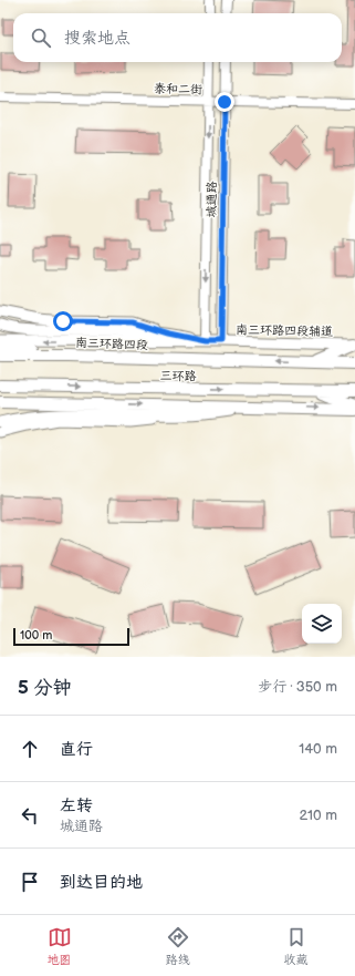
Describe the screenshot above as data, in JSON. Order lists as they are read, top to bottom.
{
  "streets": {
    "main road": ["南三环路四段辅道", "南三环路四段", "三环路"],
    "street": ["泰和二街", "城通路"]
  },
  "crossings": [
    ["泰和二街", "城通路"],
    ["城通路", "南三环路四段辅道"]
  ],
  "scale_bar": "100 m",
  "page": {
    "search": "搜索地点",
    "scale": "100 m",
    "heading": ["5 分钟", "步行 · 350 m"],
    "list": [
      ["直行", "140 m"],
      ["左转", "城通路", "210 m"],
      "到达目的地"
    ],
    "nav": ["地图", "路线", "收藏"]
  }
}
